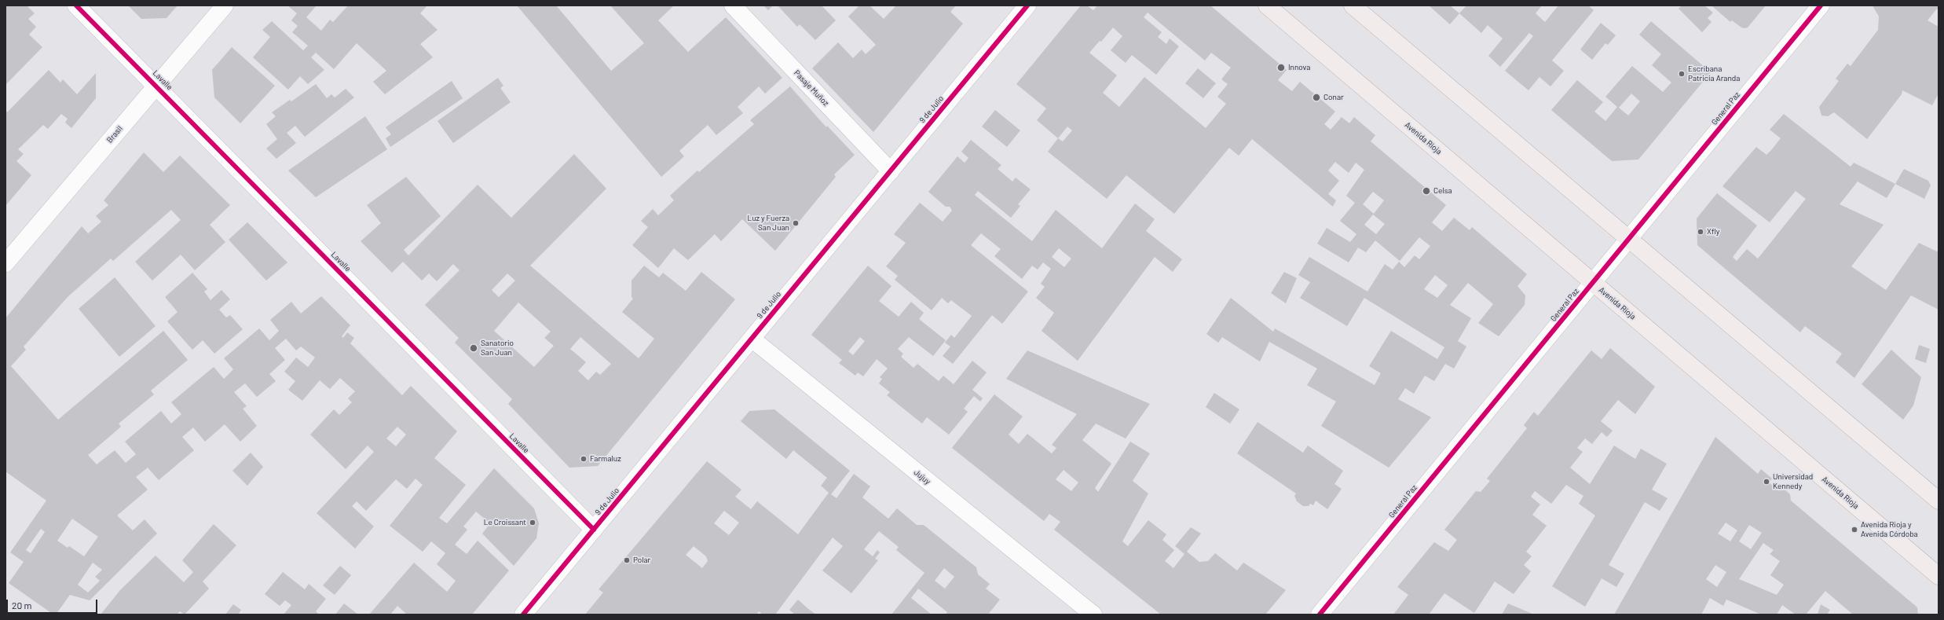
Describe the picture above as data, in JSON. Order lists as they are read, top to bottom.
{
  "streets": {
    "main road": ["Avenida Rioja"],
    "street": [
      "Lavalle",
      "Pasaje Muñoz",
      "General Paz",
      "9 de Julio",
      "Brasil",
      "Jujuy"
    ]
  },
  "crossings": [
    ["Lavalle", "9 de Julio"],
    ["Lavalle", "Brasil"],
    ["Pasaje Muñoz", "9 de Julio"],
    ["General Paz", "Avenida Rioja"],
    ["9 de Julio", "Jujuy"]
  ],
  "places": [
    "Innova",
    "Escribana Patricia Aranda",
    "Conar",
    "Celsa",
    "Luz y Fuerza San Juan",
    "Xfly",
    "Sanatorio San Juan",
    "Farmaluz",
    "Universidad Kennedy",
    "Le Croissant",
    "Avenida Rioja y Avenida Córdoba",
    "Polar"
  ],
  "scale_bar": "20 m"
}
